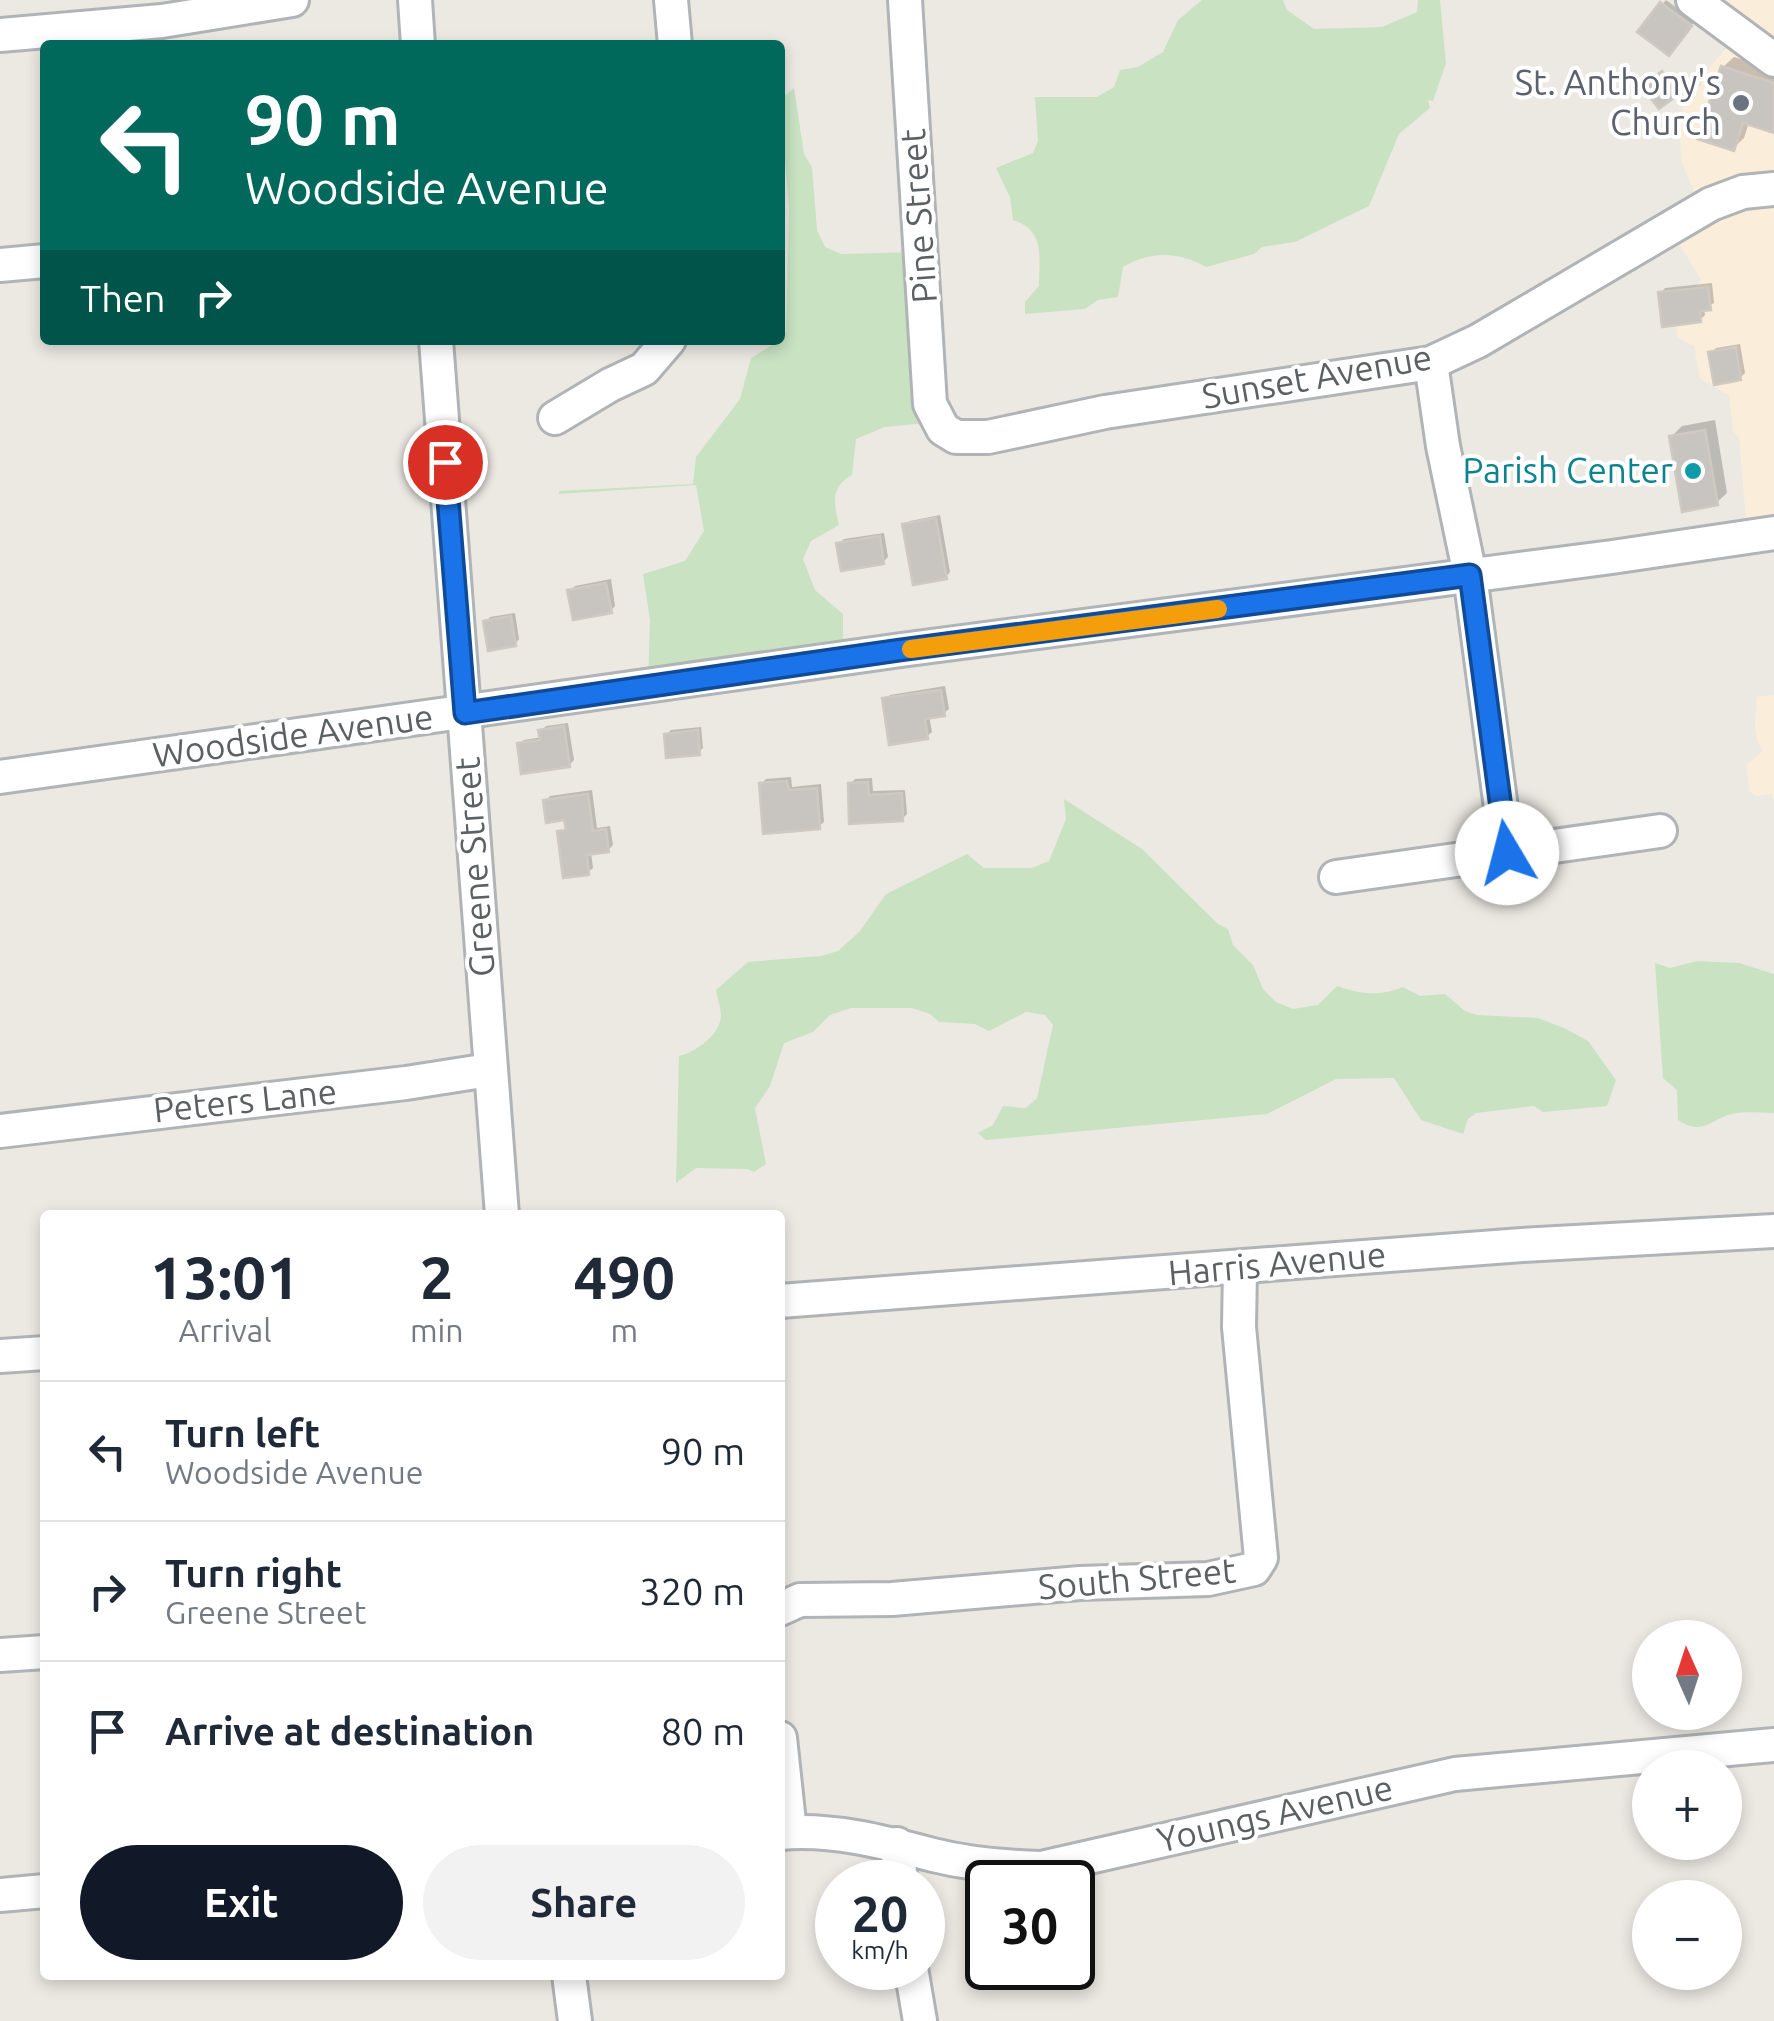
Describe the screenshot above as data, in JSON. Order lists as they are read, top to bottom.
{
  "streets": {
    "street": [
      "Pine Street",
      "Sunset Avenue",
      "Woodside Avenue",
      "Greene Street",
      "Peters Lane",
      "Harris Avenue",
      "South Street",
      "Youngs Avenue"
    ]
  },
  "crossings": [
    ["Pine Street", "Sunset Avenue"],
    ["Woodside Avenue", "Greene Street"],
    ["Greene Street", "Peters Lane"],
    ["Harris Avenue", "South Street"]
  ],
  "places": ["St. Anthony's Church", "Parish Center"],
  "north": "top",
  "page": {
    "turn": ["90 m", "Woodside Avenue"],
    "then": "Then",
    "eta": [
      "13:01",
      "Arrival",
      "2",
      "min",
      "490",
      "m"
    ],
    "list": [
      {
        "name": "Turn left",
        "note": "Woodside Avenue",
        "value": "90 m"
      },
      {
        "name": "Turn right",
        "note": "Greene Street",
        "value": "320 m"
      },
      {
        "name": "Arrive at destination",
        "value": "80 m"
      }
    ],
    "map_buttons": ["+", "−"],
    "buttons": ["Exit", "Share"],
    "speed": "20 km/h",
    "limit": "30"
  }
}
